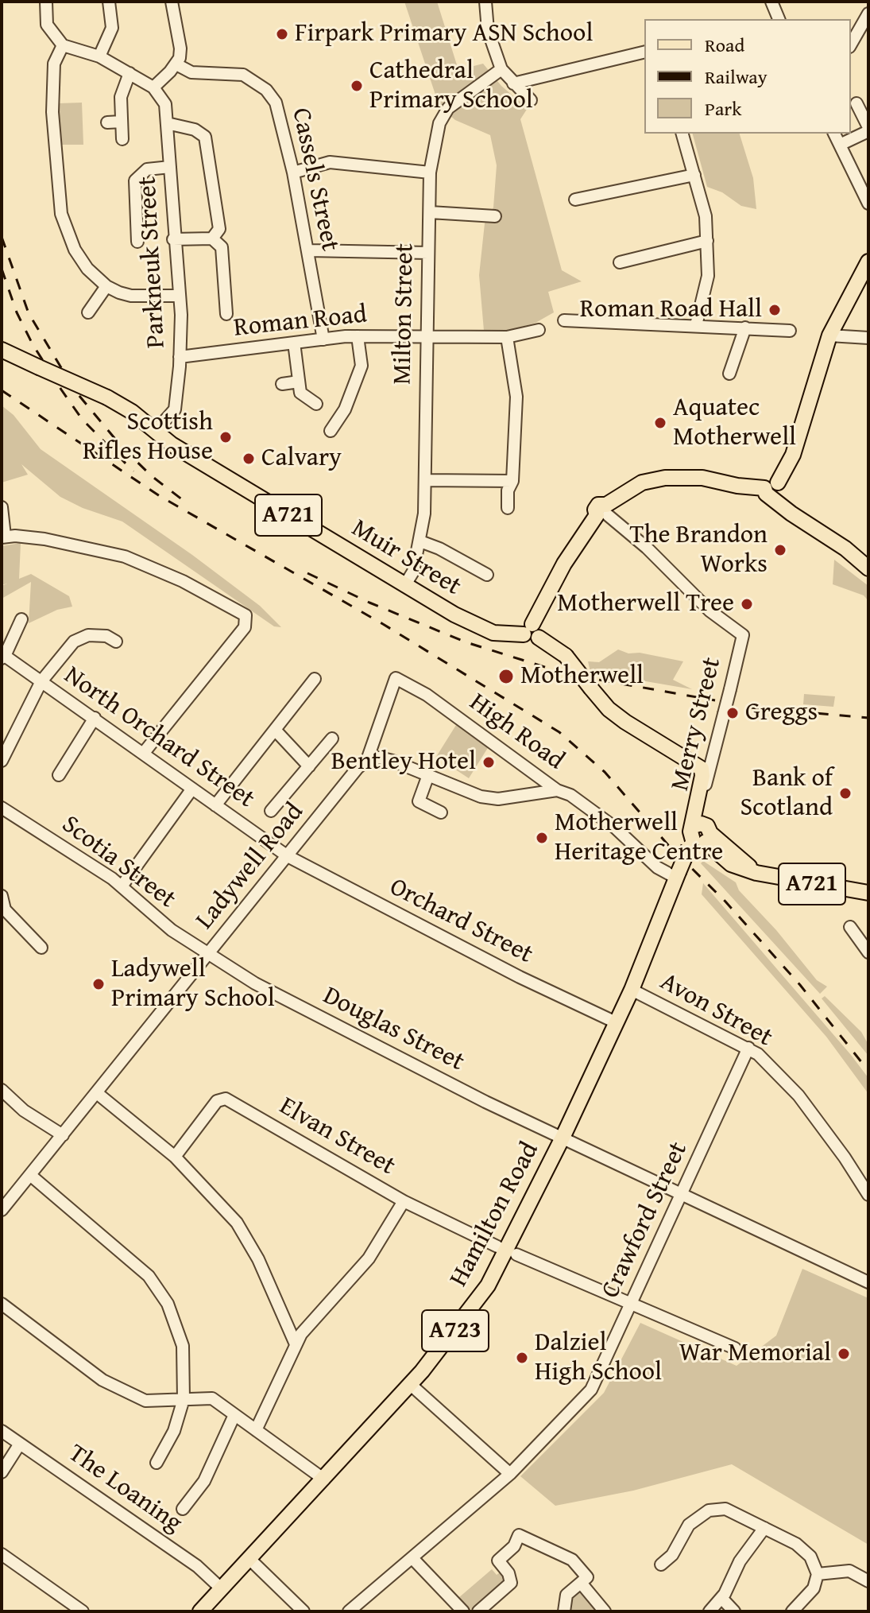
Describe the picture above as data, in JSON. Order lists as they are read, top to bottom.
{
  "streets": {
    "main road": [
      "A721",
      "Muir Street",
      "Hamilton Road",
      "A723"
    ],
    "street": [
      "Cassels Street",
      "Parkneuk Street",
      "Milton Street",
      "Roman Road",
      "Merry Street",
      "High Road",
      "North Orchard Street",
      "Scotia Street",
      "Ladywell Road",
      "Orchard Street",
      "Avon Street",
      "Douglas Street",
      "Elvan Street",
      "Crawford Street",
      "The Loaning"
    ]
  },
  "crossings": [
    ["Cassels Street", "Roman Road"],
    ["Parkneuk Street", "Roman Road"],
    ["Parkneuk Street", "A721"],
    ["Parkneuk Street", "Muir Street"],
    ["Milton Street", "Roman Road"],
    ["Milton Street", "Muir Street"],
    ["A721", "Muir Street"],
    ["A721", "Merry Street"],
    ["A721", "Hamilton Road"],
    ["Muir Street", "Merry Street"],
    ["Muir Street", "Hamilton Road"],
    ["Merry Street", "Hamilton Road"],
    ["High Road", "Ladywell Road"],
    ["High Road", "Hamilton Road"],
    ["North Orchard Street", "Ladywell Road"],
    ["North Orchard Street", "Orchard Street"],
    ["Scotia Street", "Ladywell Road"],
    ["Scotia Street", "Douglas Street"],
    ["Ladywell Road", "Orchard Street"],
    ["Ladywell Road", "Douglas Street"],
    ["Orchard Street", "Hamilton Road"],
    ["Avon Street", "Hamilton Road"],
    ["Avon Street", "Crawford Street"],
    ["Douglas Street", "Hamilton Road"],
    ["Douglas Street", "Crawford Street"],
    ["Hamilton Road", "The Loaning"]
  ],
  "places": [
    "Firpark Primary ASN School",
    "Cathedral Primary School",
    "Roman Road Hall",
    "Aquatec Motherwell",
    "Scottish Rifles House",
    "Calvary",
    "The Brandon Works",
    "Motherwell Tree",
    "Motherwell",
    "Greggs",
    "Bentley Hotel",
    "Bank of Scotland",
    "Motherwell Heritage Centre",
    "Ladywell Primary School",
    "War Memorial",
    "Dalziel High School"
  ],
  "legend": ["Road", "Railway", "Park"]
}
